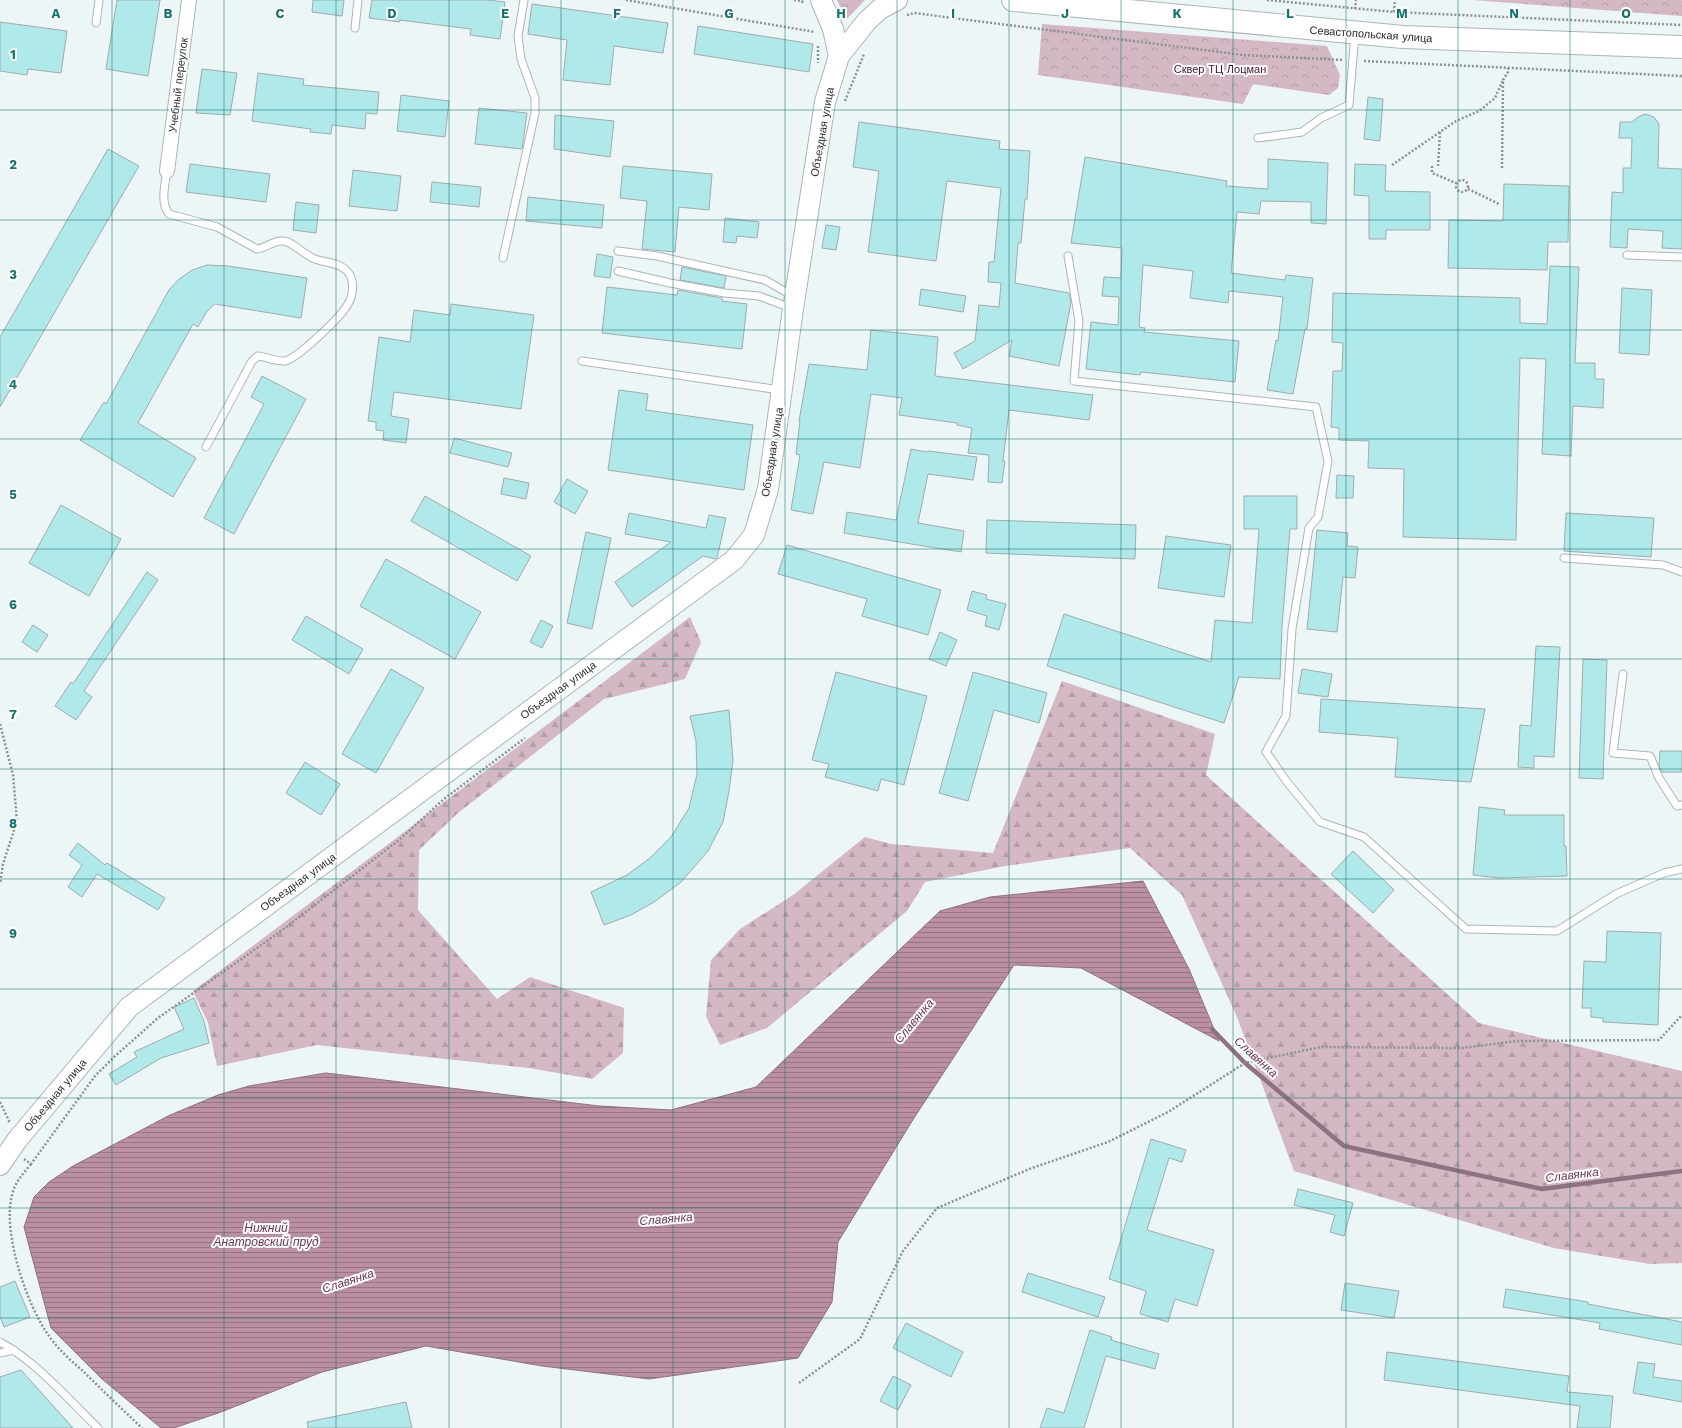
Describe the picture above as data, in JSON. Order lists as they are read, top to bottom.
{
  "streets": {
    "main road": ["Севастопольская улица", "Объездная улица"],
    "street": ["Учебный переулок"]
  },
  "water": ["Славянка", "Нижний Анатровский пруд"],
  "parks": ["Сквер ТЦ Лоцман"],
  "grid": {
    "columns": [
      "A",
      "B",
      "C",
      "D",
      "E",
      "F",
      "G",
      "H",
      "I",
      "J",
      "K",
      "L",
      "M",
      "N",
      "O"
    ],
    "rows": [
      "1",
      "2",
      "3",
      "4",
      "5",
      "6",
      "7",
      "8",
      "9"
    ]
  }
}
